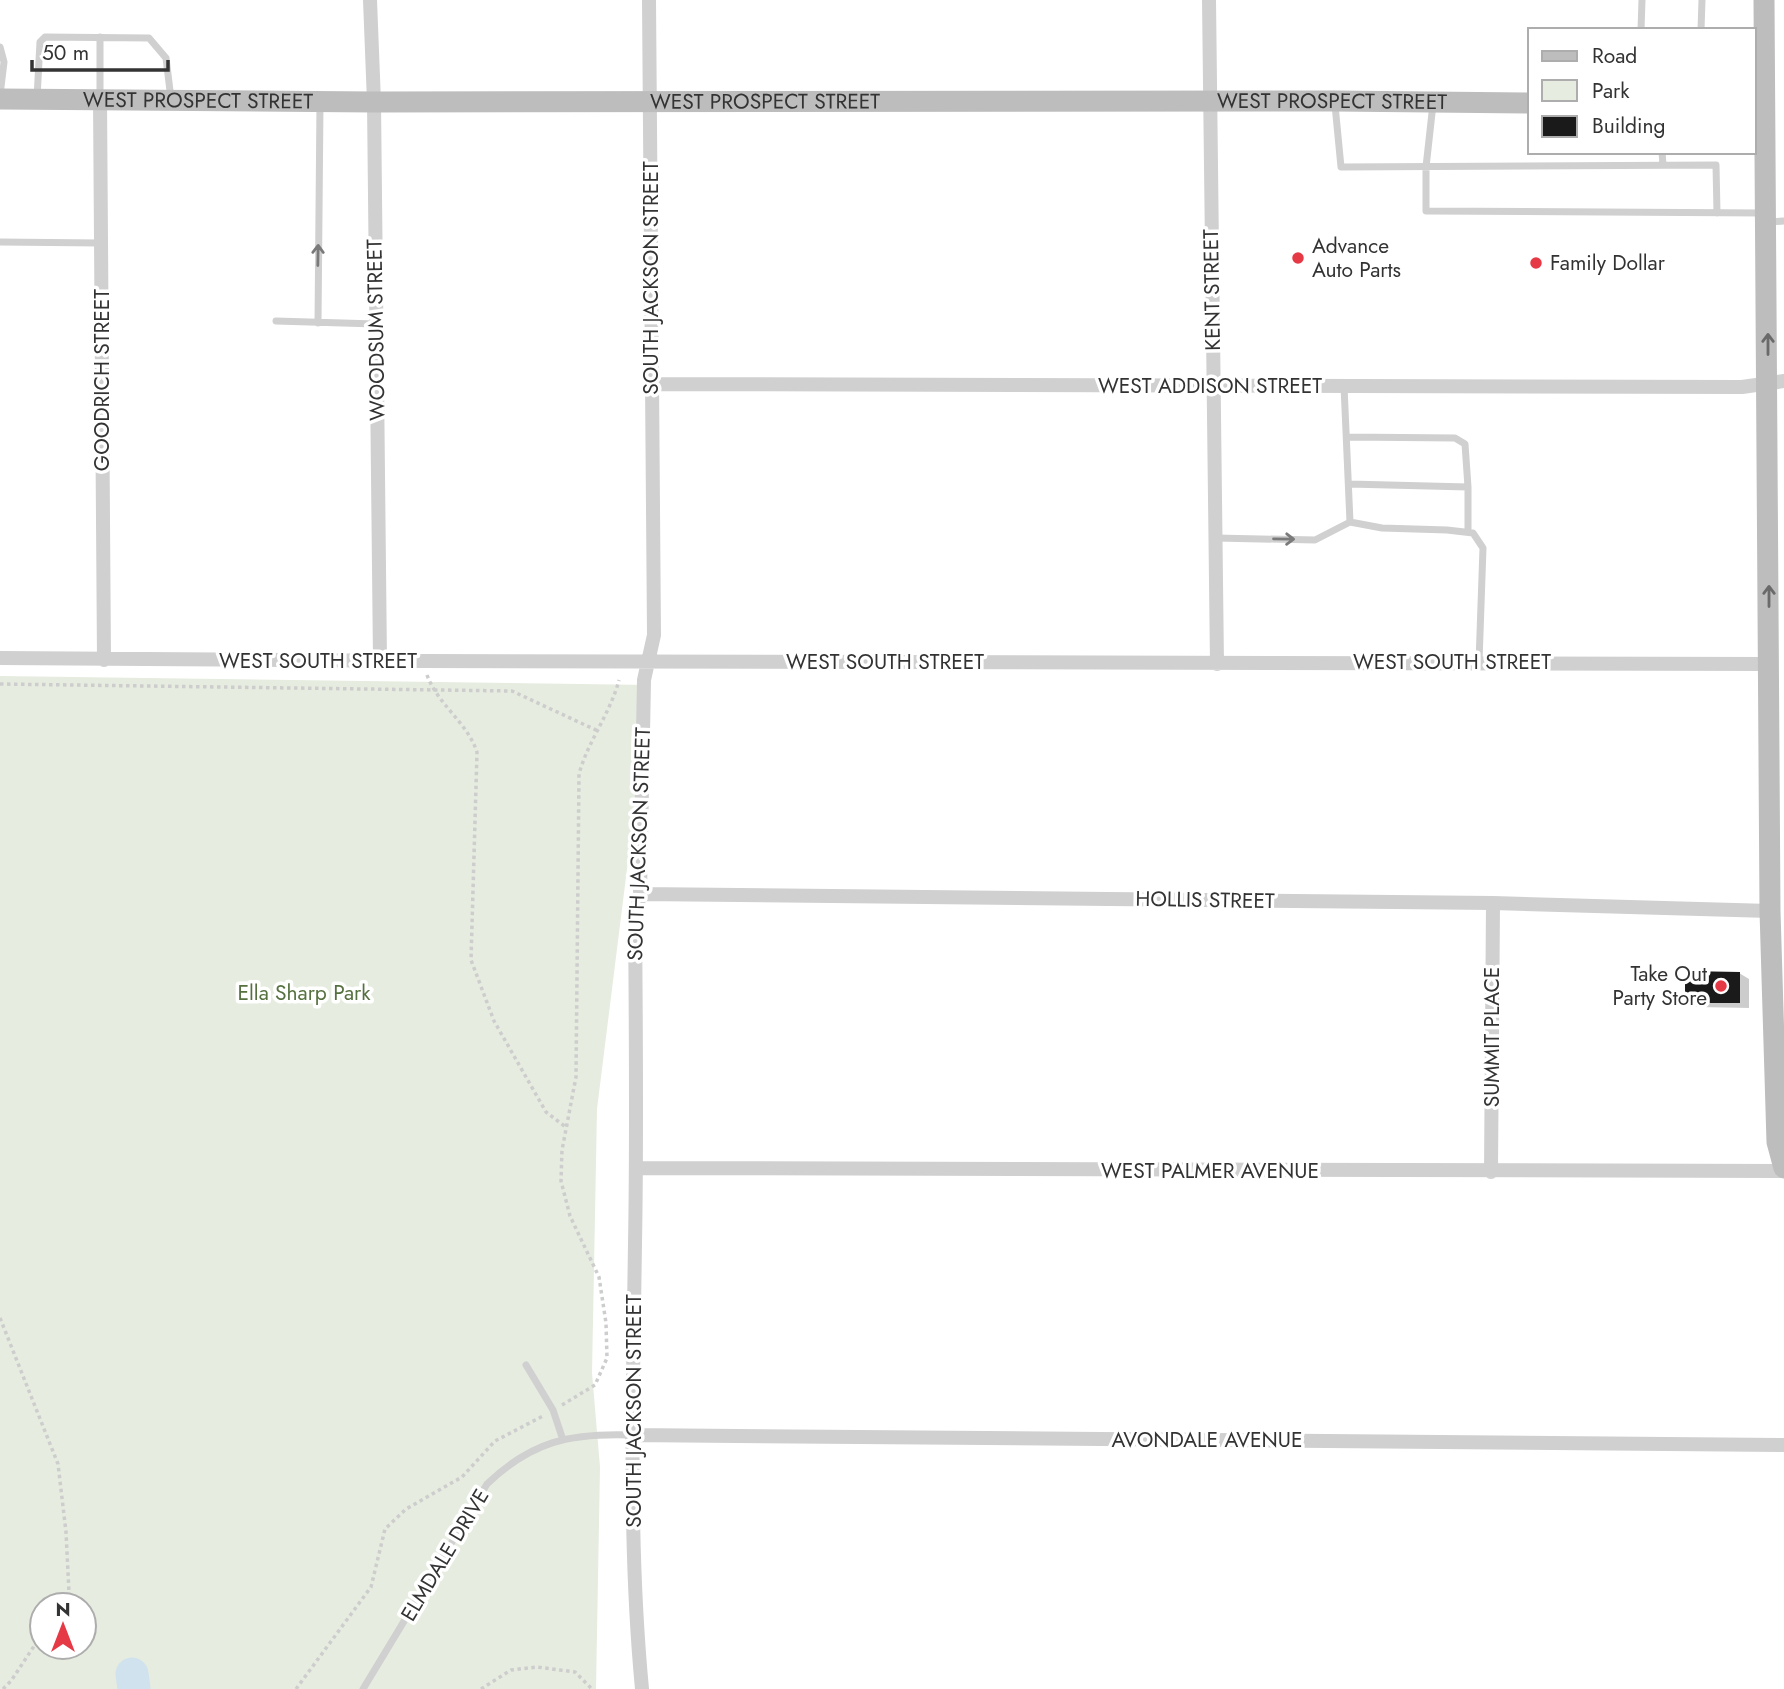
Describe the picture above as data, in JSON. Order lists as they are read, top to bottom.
{
  "streets": {
    "street": [
      "WEST PROSPECT STREET",
      "SOUTH JACKSON STREET",
      "KENT STREET",
      "WOODSUM STREET",
      "GOODRICH STREET",
      "WEST ADDISON STREET",
      "WEST SOUTH STREET",
      "HOLLIS STREET",
      "SUMMIT PLACE",
      "WEST PALMER AVENUE",
      "AVONDALE AVENUE"
    ],
    "lane": ["ELMDALE DRIVE"]
  },
  "crossings": [
    ["WEST PROSPECT STREET", "SOUTH JACKSON STREET"],
    ["WEST PROSPECT STREET", "KENT STREET"],
    ["WEST PROSPECT STREET", "WOODSUM STREET"],
    ["WEST PROSPECT STREET", "GOODRICH STREET"],
    ["SOUTH JACKSON STREET", "WEST ADDISON STREET"],
    ["SOUTH JACKSON STREET", "WEST SOUTH STREET"],
    ["SOUTH JACKSON STREET", "HOLLIS STREET"],
    ["SOUTH JACKSON STREET", "WEST PALMER AVENUE"],
    ["SOUTH JACKSON STREET", "AVONDALE AVENUE"],
    ["SOUTH JACKSON STREET", "ELMDALE DRIVE"],
    ["KENT STREET", "WEST ADDISON STREET"],
    ["KENT STREET", "WEST SOUTH STREET"],
    ["WOODSUM STREET", "WEST SOUTH STREET"],
    ["GOODRICH STREET", "WEST SOUTH STREET"],
    ["HOLLIS STREET", "SUMMIT PLACE"],
    ["SUMMIT PLACE", "WEST PALMER AVENUE"],
    ["AVONDALE AVENUE", "ELMDALE DRIVE"]
  ],
  "parks": ["Ella Sharp Park"],
  "places": ["Advance Auto Parts", "Family Dollar", "Take Out Party Store"],
  "legend": ["Road", "Park", "Building"],
  "scale_bar": "50 m",
  "north": "top"
}
